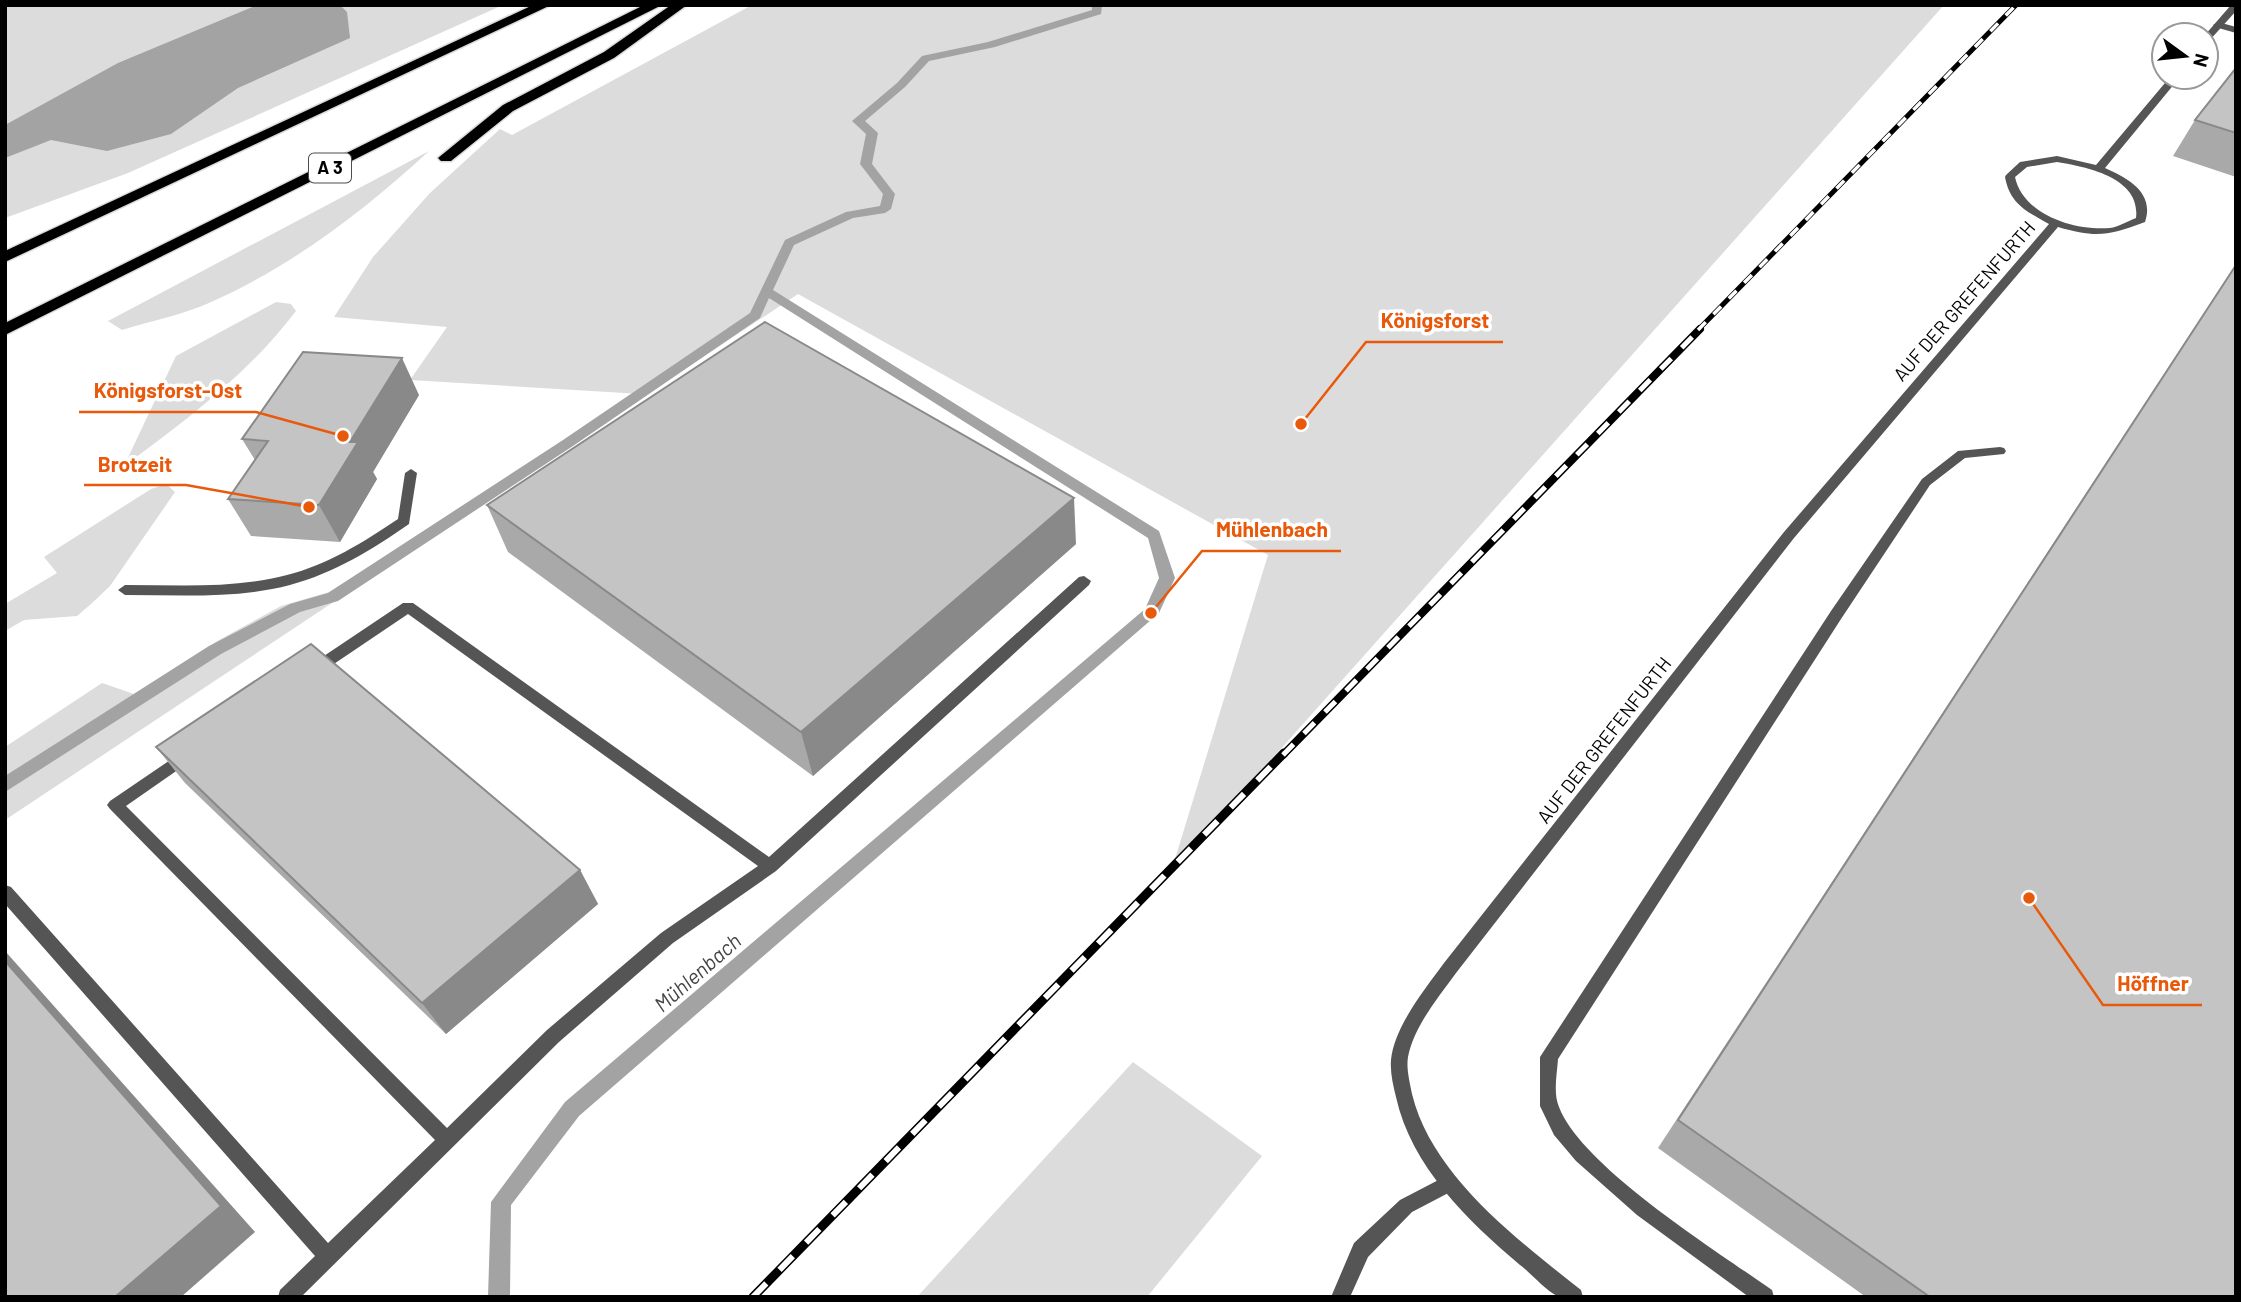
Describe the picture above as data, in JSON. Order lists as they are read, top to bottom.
{
  "streets": {
    "highway": ["A 3"],
    "street": ["AUF DER GREFENFURTH"]
  },
  "water": ["Mühlenbach"],
  "places": [
    "Königsforst",
    "Königsforst-Ost",
    "Brotzeit",
    "Mühlenbach",
    "Höffner"
  ],
  "north": "right"
}
